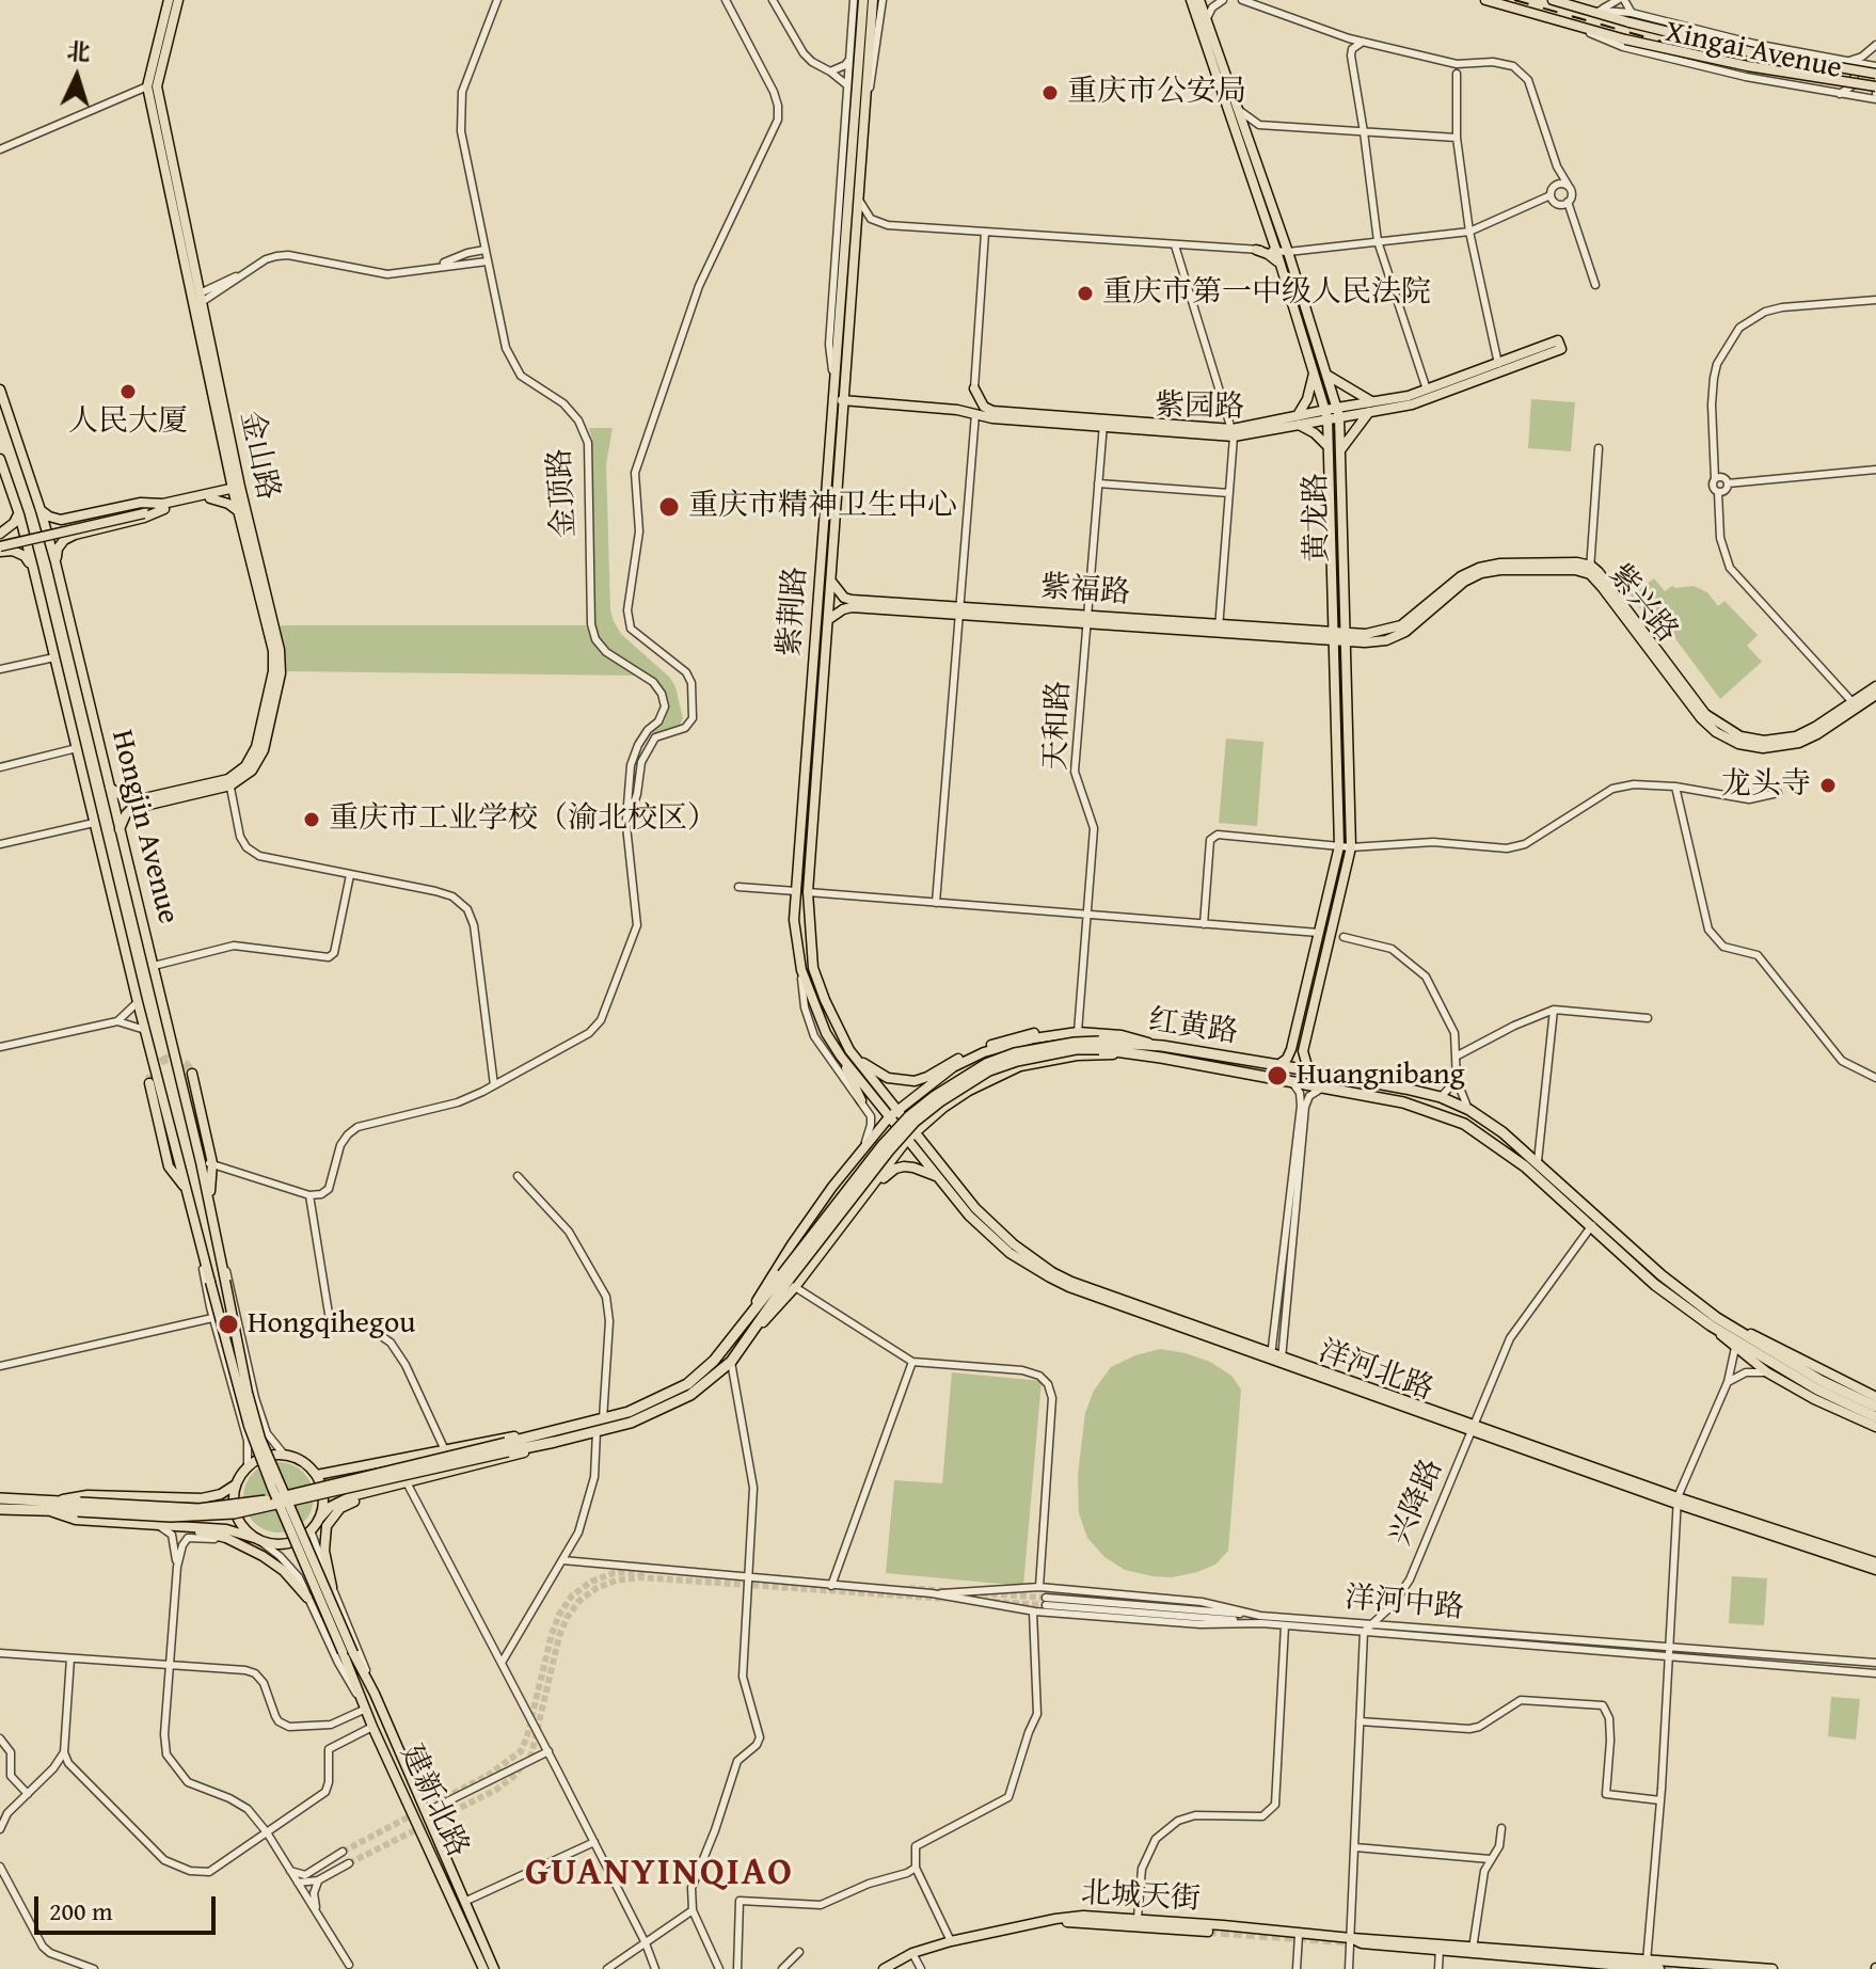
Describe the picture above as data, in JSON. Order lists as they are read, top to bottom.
{
  "streets": {
    "highway": ["红黄路"],
    "main road": [
      "Xingai Avenue",
      "紫园路",
      "金山路",
      "黄龙路",
      "紫福路",
      "紫兴路",
      "紫荆路",
      "Hongjin Avenue",
      "洋河北路",
      "建新北路",
      "北城天街"
    ],
    "street": [
      "金顶路",
      "天和路",
      "兴降路",
      "洋河中路"
    ]
  },
  "crossings": [
    ["紫园路", "黄龙路"],
    ["紫园路", "紫荆路"],
    ["紫园路", "天和路"],
    ["黄龙路", "紫福路"],
    ["黄龙路", "紫兴路"],
    ["紫福路", "紫兴路"],
    ["紫福路", "紫荆路"],
    ["紫福路", "天和路"],
    ["紫荆路", "洋河北路"],
    ["Hongjin Avenue", "建新北路"],
    ["红黄路", "兴降路"],
    ["洋河北路", "兴降路"],
    ["兴降路", "洋河中路"]
  ],
  "districts": ["GUANYINQIAO"],
  "places": [
    "重庆市公安局",
    "重庆市第一中级人民法院",
    "人民大厦",
    "重庆市精神卫生中心",
    "龙头寺",
    "重庆市工业学校（渝北校区）",
    "Huangnibang",
    "Hongqihegou"
  ],
  "scale_bar": "200 m",
  "north": "top"
}
